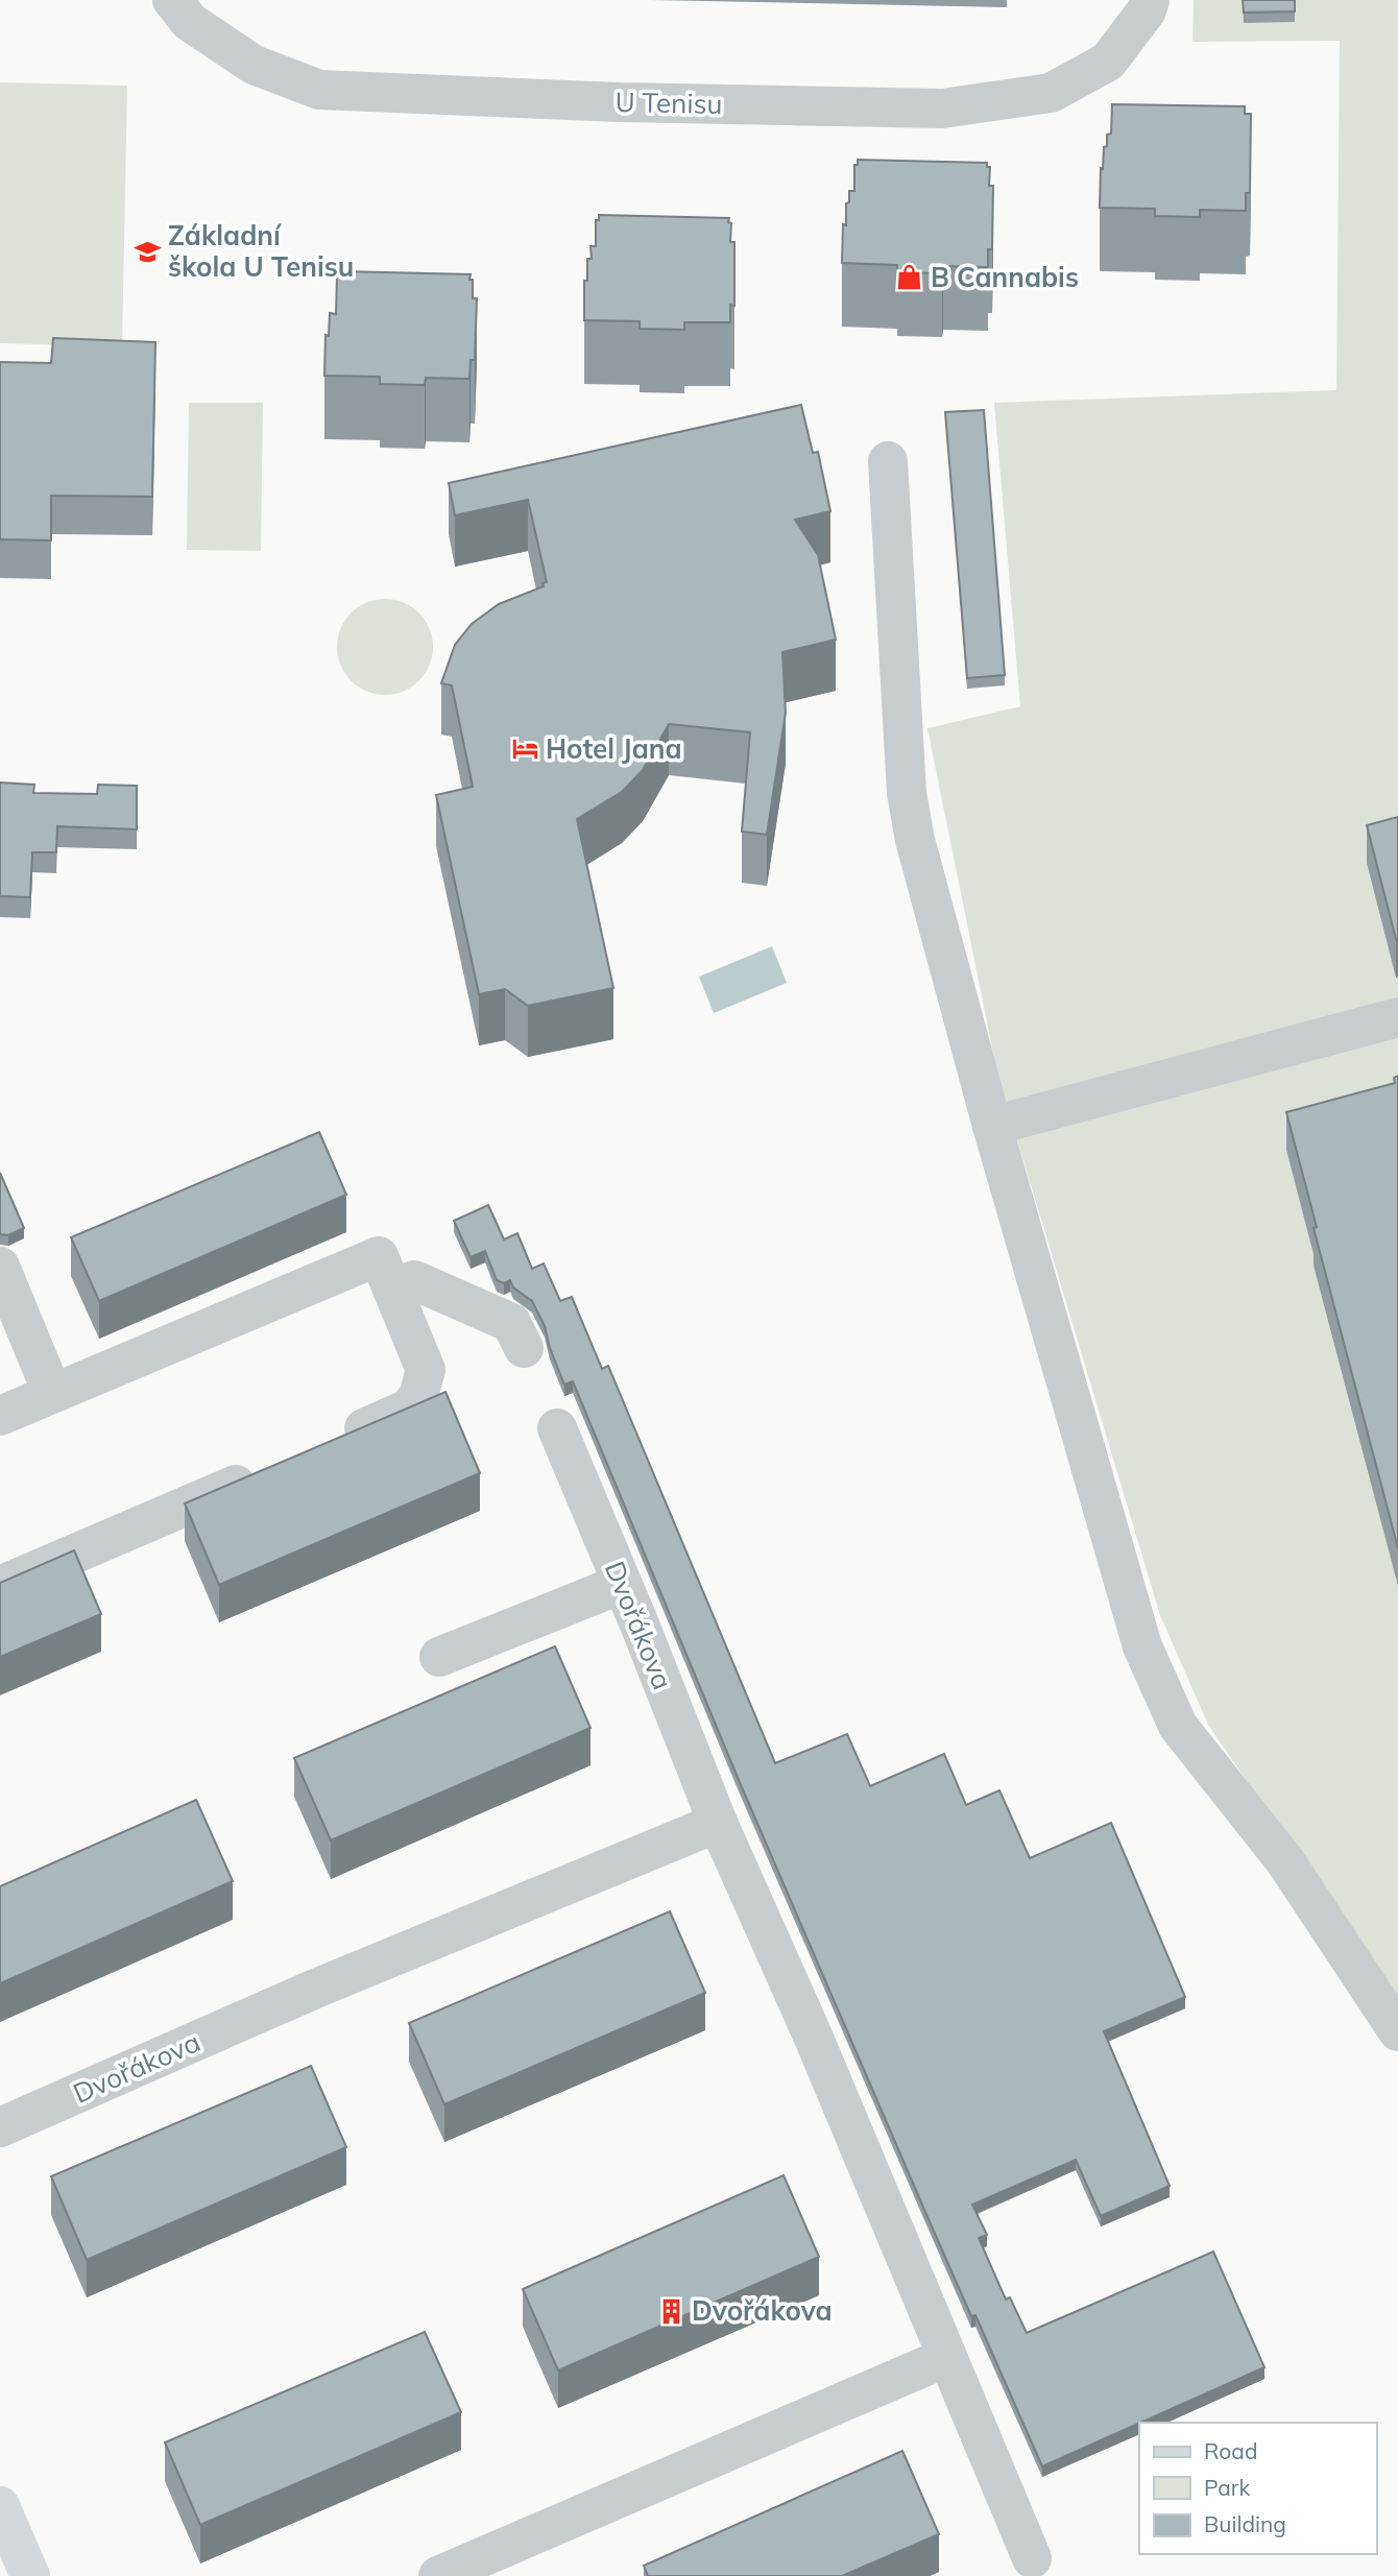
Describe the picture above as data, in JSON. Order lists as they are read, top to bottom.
{
  "streets": {
    "street": ["U Tenisu", "Dvořákova"]
  },
  "places": {
    "school or university": ["Základní škola U Tenisu"],
    "shop": ["B Cannabis"],
    "hotel": ["Hotel Jana"],
    "building": ["Dvořákova"]
  },
  "legend": ["Road", "Park", "Building"]
}
